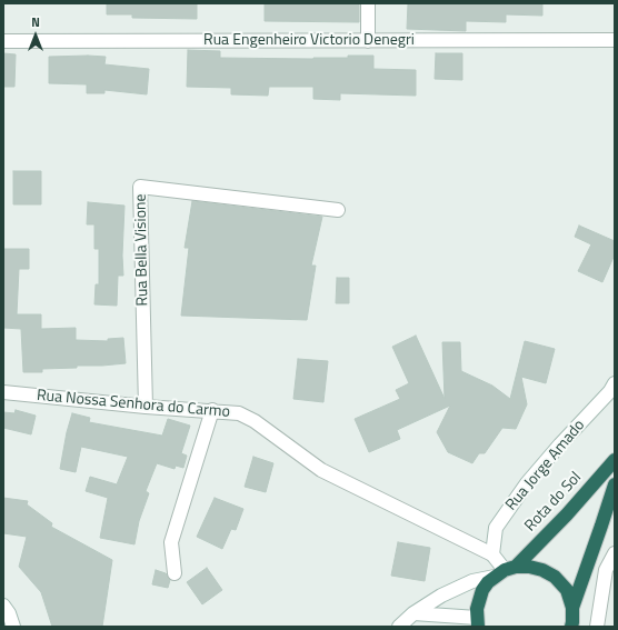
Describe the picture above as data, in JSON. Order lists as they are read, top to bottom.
{
  "streets": {
    "highway": ["Rota do Sol"],
    "street": [
      "Rua Engenheiro Victorio Denegri",
      "Rua Bella Visione",
      "Rua Nossa Senhora do Carmo",
      "Rua Jorge Amado"
    ]
  },
  "crossings": [
    ["Rua Bella Visione", "Rua Nossa Senhora do Carmo"],
    ["Rua Nossa Senhora do Carmo", "Rua Jorge Amado"]
  ],
  "north": "top"
}
